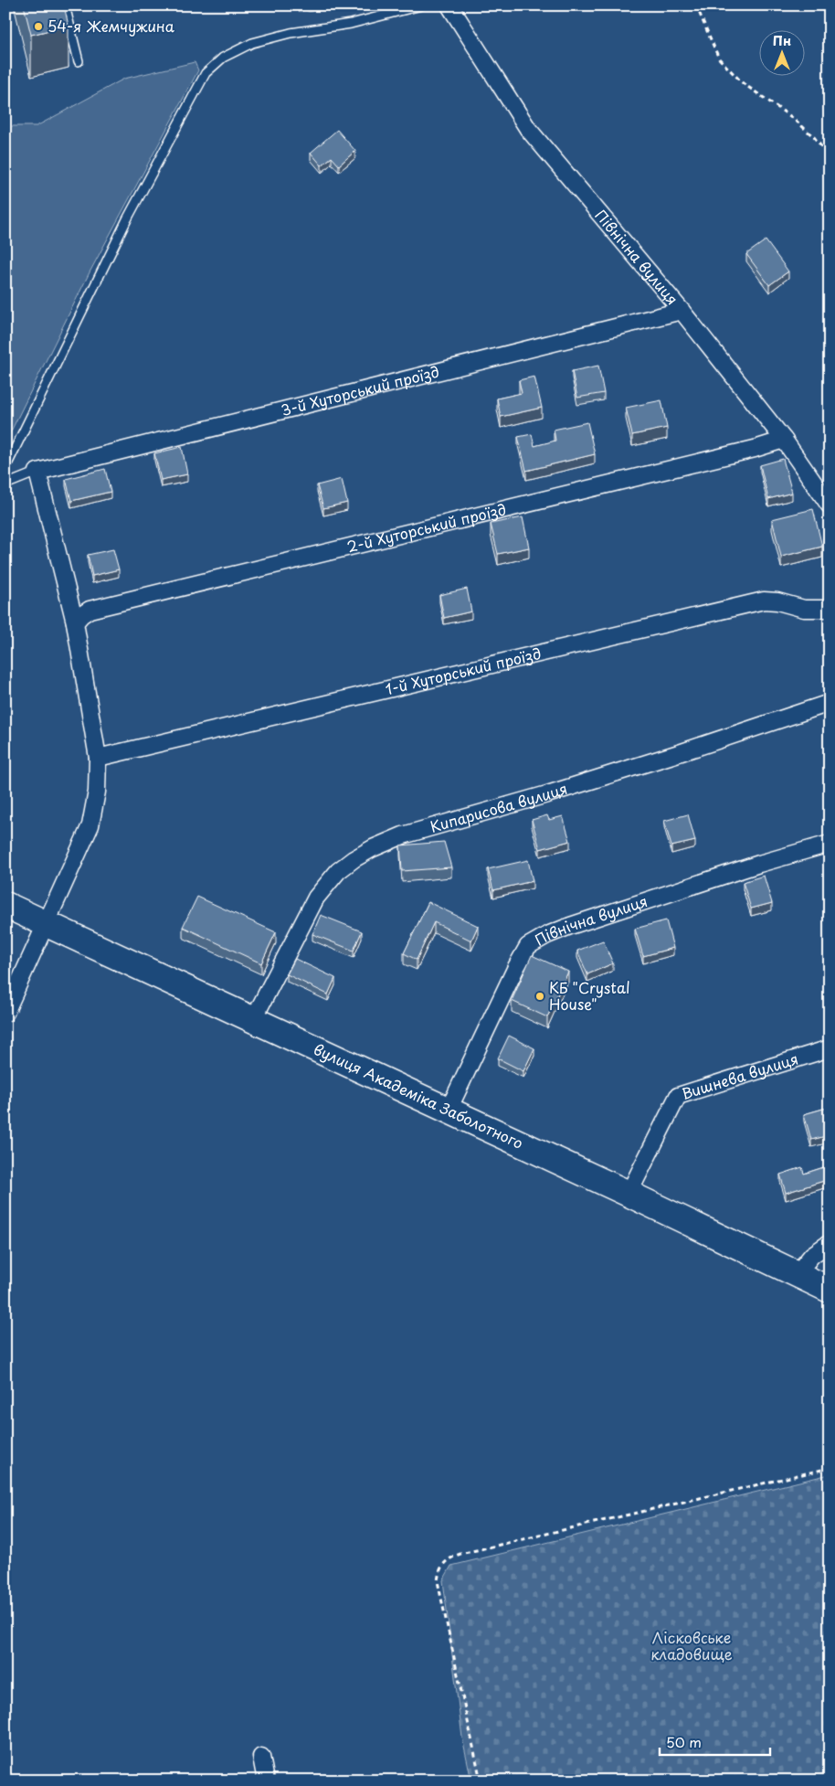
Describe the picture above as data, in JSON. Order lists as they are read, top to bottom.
{
  "streets": {
    "main road": ["вулиця Академіка Заболотного"],
    "street": [
      "Північна вулиця",
      "3-й Хуторський проїзд",
      "2-й Хуторський проїзд",
      "1-й Хуторський проїзд",
      "Кипарисова вулиця",
      "Вишнева вулиця"
    ]
  },
  "crossings": [
    ["Північна вулиця", "3-й Хуторський проїзд"],
    ["Північна вулиця", "2-й Хуторський проїзд"],
    ["Північна вулиця", "вулиця Академіка Заболотного"],
    ["Кипарисова вулиця", "вулиця Академіка Заболотного"],
    ["Вишнева вулиця", "вулиця Академіка Заболотного"]
  ],
  "parks": ["Лісковське кладовище"],
  "places": ["54-я Жемчужина", "КБ \"Crystal House\""],
  "scale_bar": "50 m",
  "north": "top"
}
